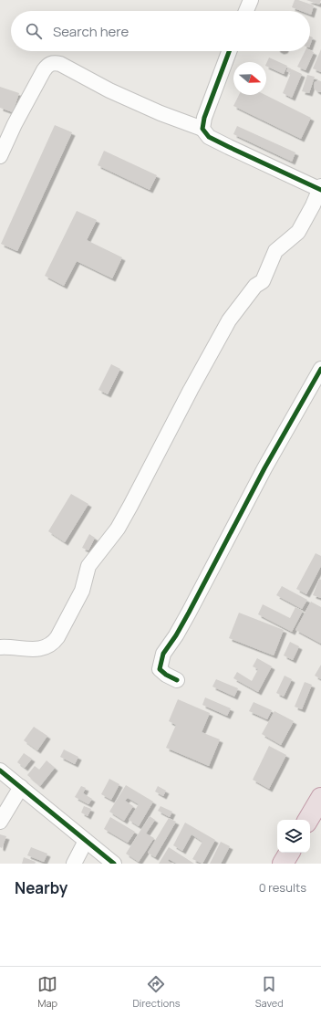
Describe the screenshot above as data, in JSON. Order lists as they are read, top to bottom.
{
  "north": "right",
  "page": {
    "search": "Search here",
    "heading": ["Nearby", "0 results"],
    "nav": ["Map", "Directions", "Saved"]
  }
}
